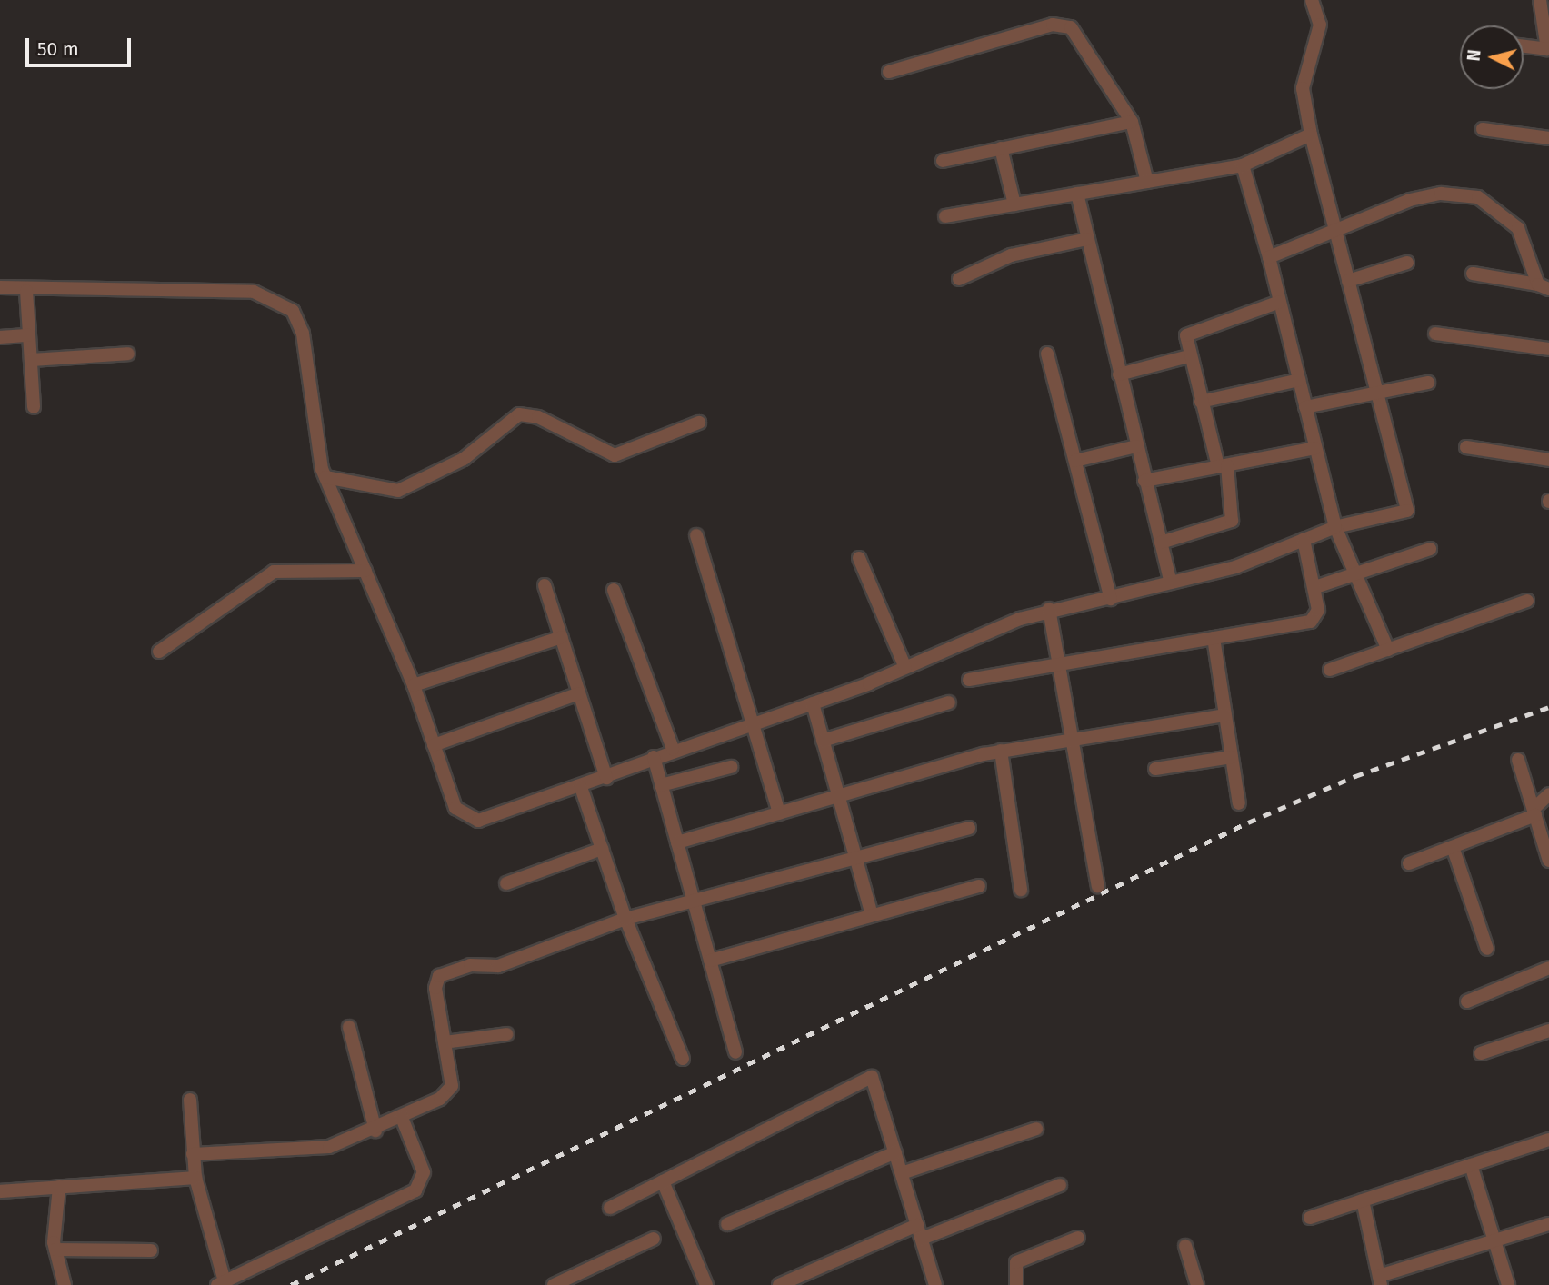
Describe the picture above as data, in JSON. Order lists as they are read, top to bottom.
{
  "scale_bar": "50 m",
  "north": "left"
}
